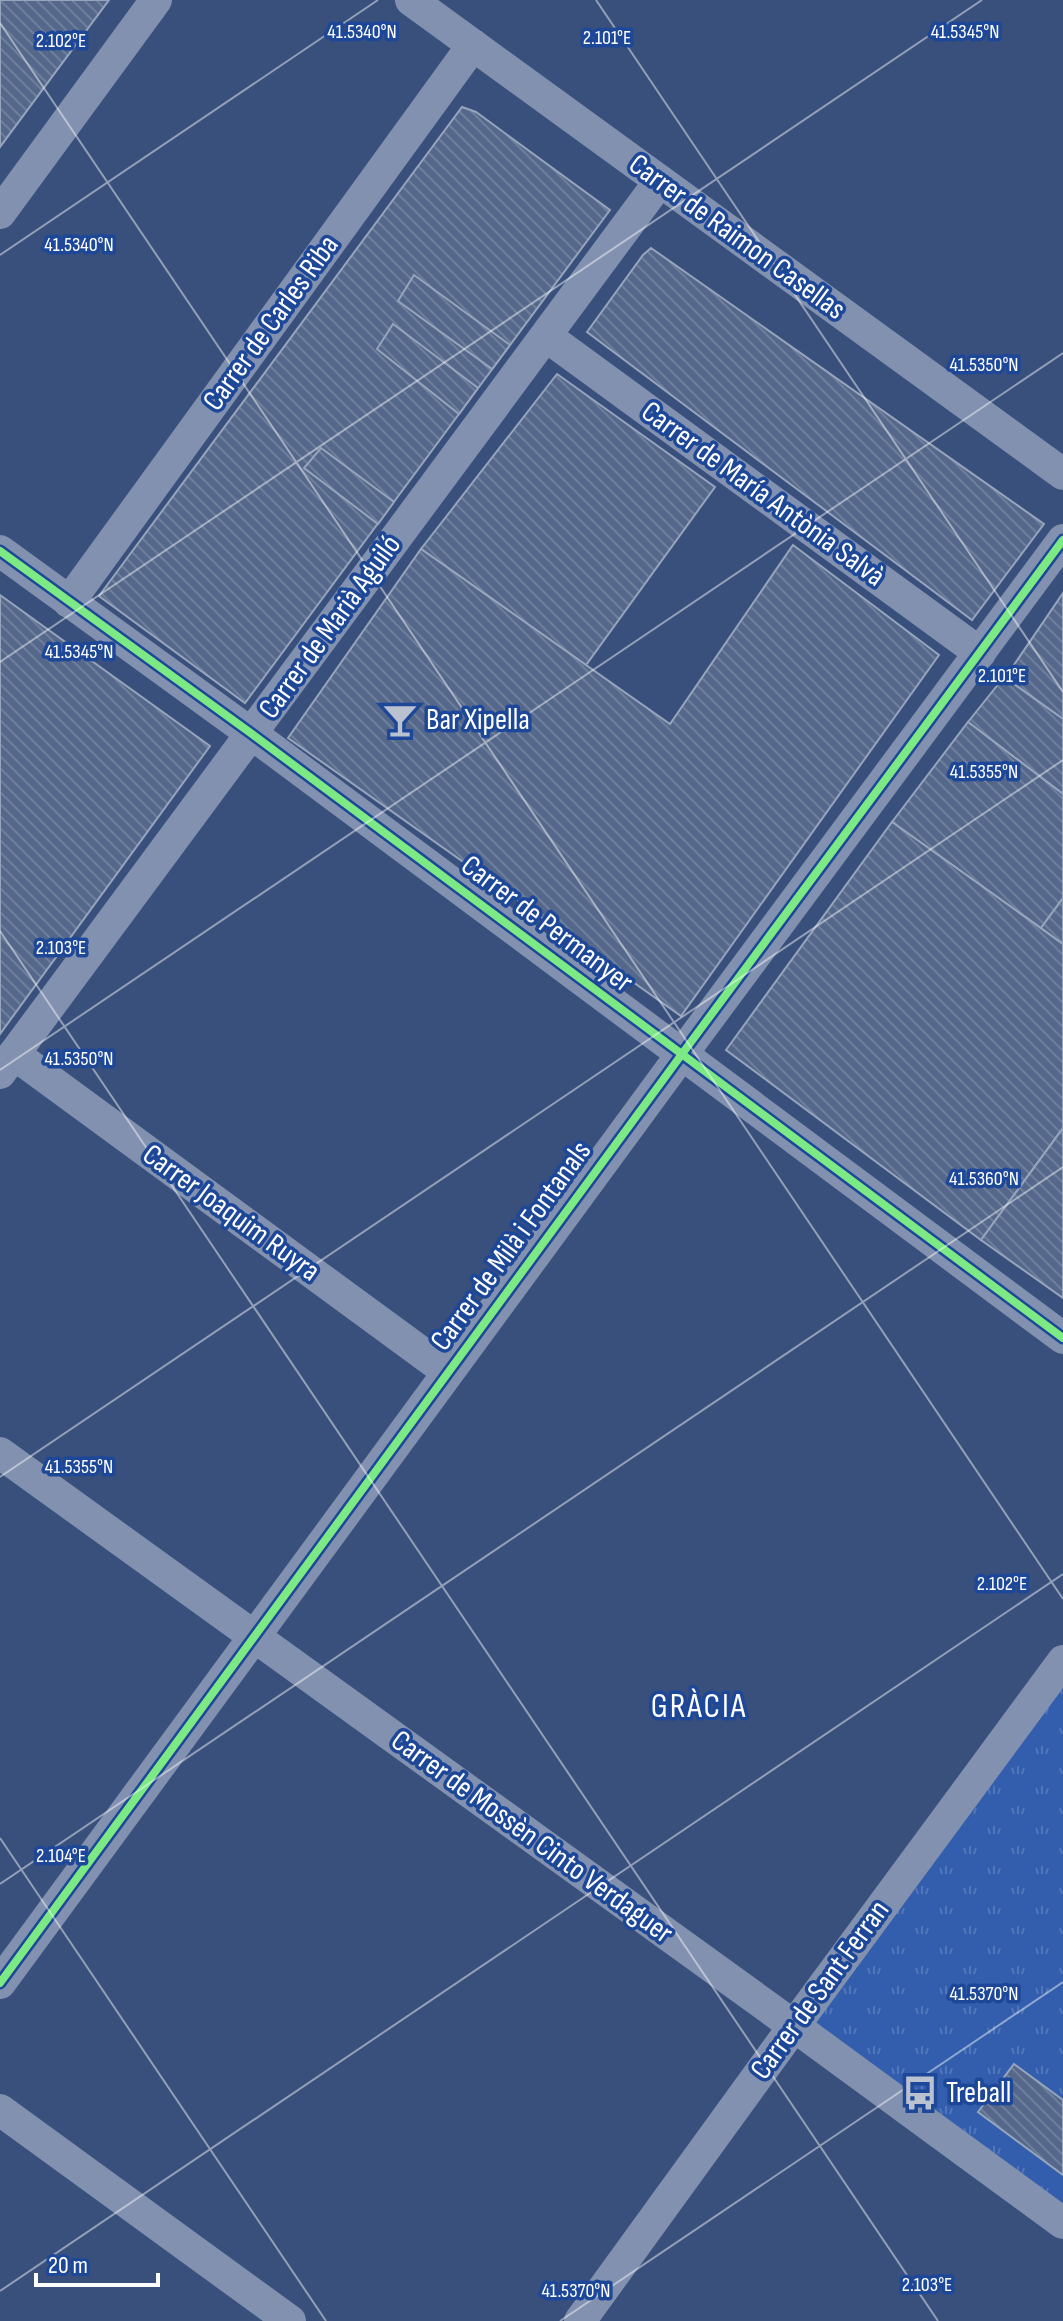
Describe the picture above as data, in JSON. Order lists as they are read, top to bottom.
{
  "streets": {
    "street": [
      "Carrer de Raimon Casellas",
      "Carrer de Carles Riba",
      "Carrer de María Antònia Salvà",
      "Carrer de Marià Aguiló",
      "Carrer de Permanyer",
      "Carrer Joaquim Ruyra",
      "Carrer de Milà i Fontanals",
      "Carrer de Mossèn Cinto Verdaguer",
      "Carrer de Sant Ferran"
    ]
  },
  "crossings": [
    ["Carrer de Raimon Casellas", "Carrer de Carles Riba"],
    ["Carrer de Raimon Casellas", "Carrer de Marià Aguiló"],
    ["Carrer de Carles Riba", "Carrer de Permanyer"],
    ["Carrer de María Antònia Salvà", "Carrer de Marià Aguiló"],
    ["Carrer de María Antònia Salvà", "Carrer de Milà i Fontanals"],
    ["Carrer de Marià Aguiló", "Carrer de Permanyer"],
    ["Carrer de Marià Aguiló", "Carrer Joaquim Ruyra"],
    ["Carrer de Permanyer", "Carrer de Milà i Fontanals"],
    ["Carrer Joaquim Ruyra", "Carrer de Milà i Fontanals"],
    ["Carrer de Milà i Fontanals", "Carrer de Mossèn Cinto Verdaguer"],
    ["Carrer de Mossèn Cinto Verdaguer", "Carrer de Sant Ferran"]
  ],
  "districts": ["GRÀCIA"],
  "places": {
    "bar": ["Bar Xipella"],
    "bus stop": ["Treball"]
  },
  "scale_bar": "20 m",
  "coordinates": [
    "41.5340°N",
    "41.5345°N",
    "2.101°E",
    "2.102°E",
    "41.5350°N",
    "41.5355°N",
    "2.103°E",
    "41.5360°N",
    "2.104°E",
    "41.5370°N"
  ]
}
